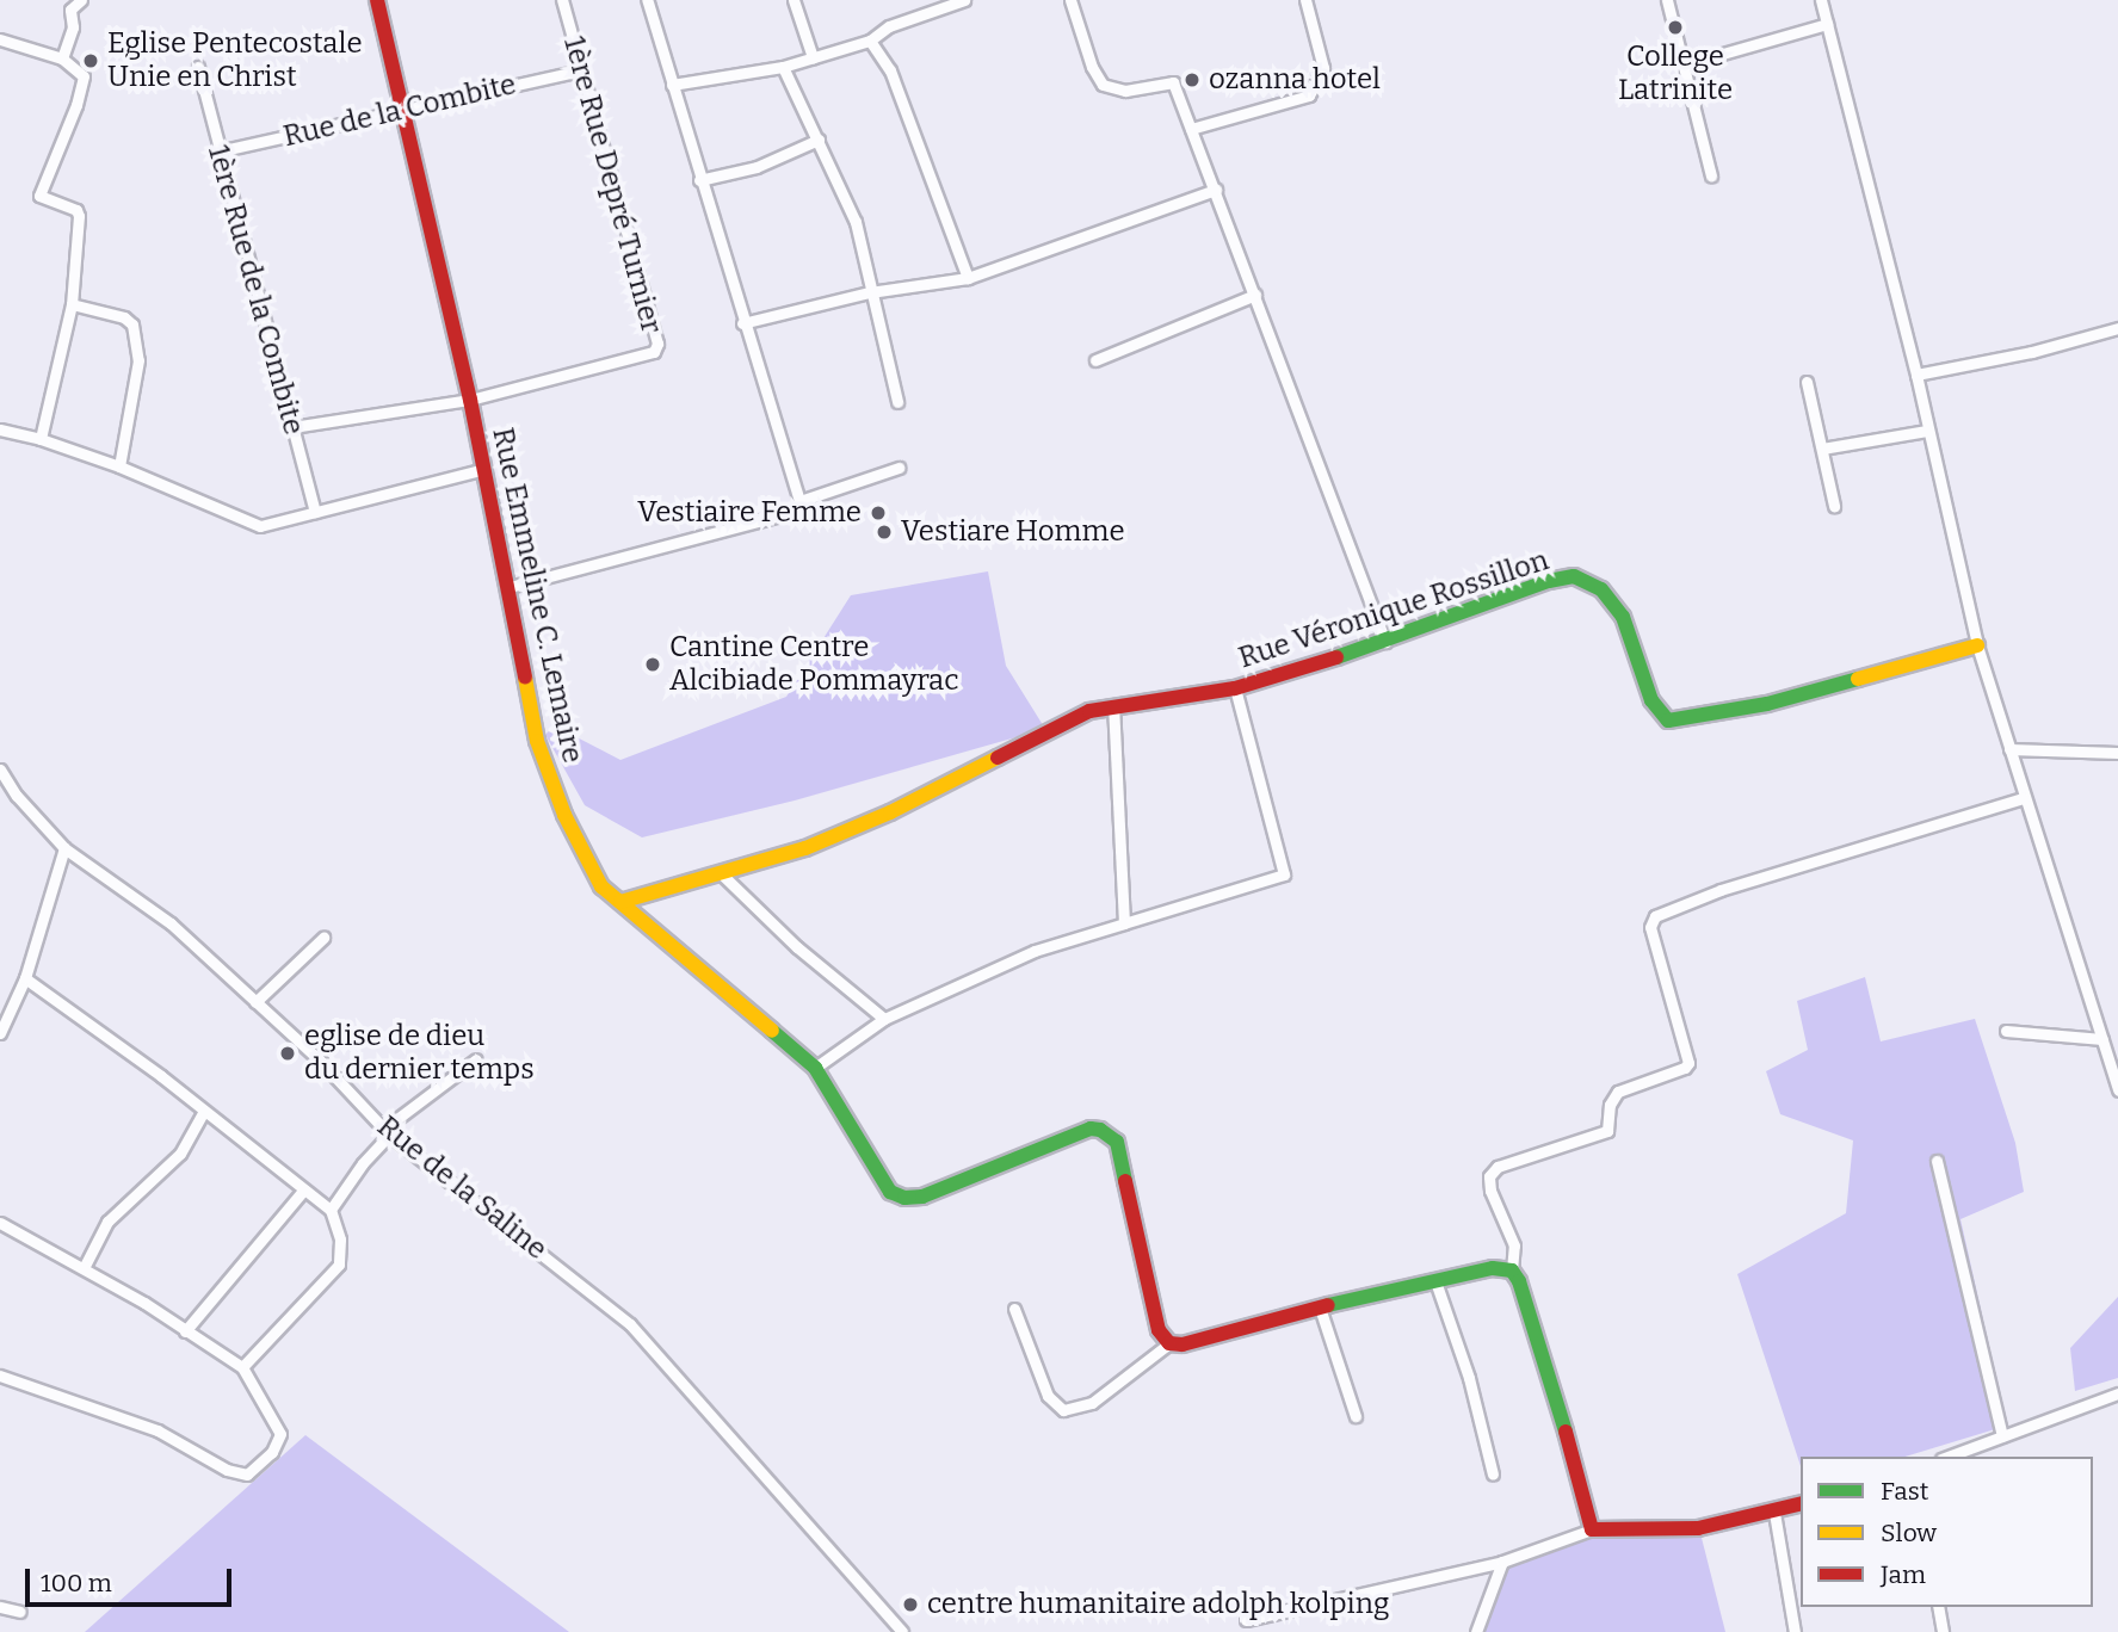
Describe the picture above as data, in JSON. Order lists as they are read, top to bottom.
{
  "streets": {
    "street": [
      "Rue de la Combite",
      "1ère Rue Depré Turnier",
      "1ère Rue de la Combite",
      "Rue Emmeline C. Lemaire",
      "Rue Véronique Rossillon",
      "Rue de la Saline"
    ]
  },
  "crossings": [
    ["Rue de la Combite", "1ère Rue Depré Turnier"],
    ["Rue de la Combite", "1ère Rue de la Combite"],
    ["Rue de la Combite", "Rue Emmeline C. Lemaire"],
    ["1ère Rue Depré Turnier", "1ère Rue de la Combite"],
    ["1ère Rue Depré Turnier", "Rue Emmeline C. Lemaire"],
    ["Rue Emmeline C. Lemaire", "Rue Véronique Rossillon"]
  ],
  "places": [
    "College Latrinite",
    "Eglise Pentecostale Unie en Christ",
    "ozanna hotel",
    "Vestiaire Femme",
    "Vestiare Homme",
    "Cantine Centre Alcibiade Pommayrac",
    "eglise de dieu du dernier temps",
    "centre humanitaire adolph kolping"
  ],
  "legend": ["Fast", "Slow", "Jam"],
  "scale_bar": "100 m"
}
